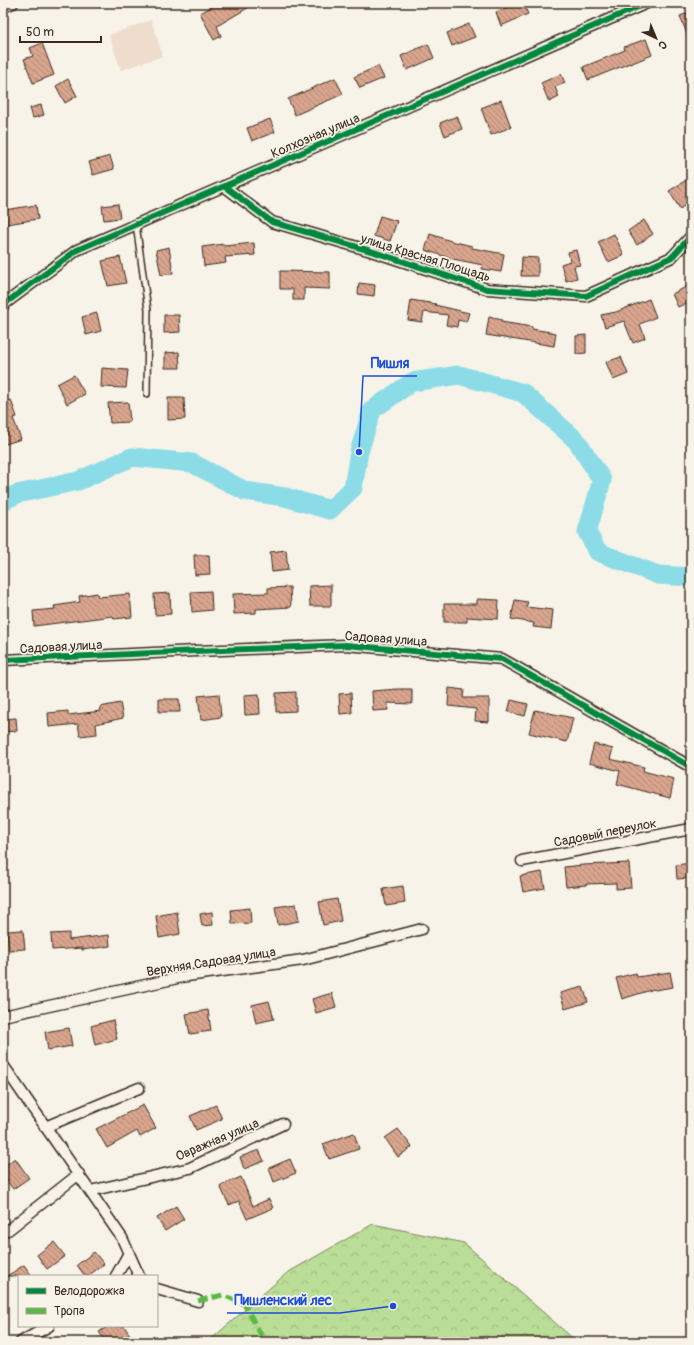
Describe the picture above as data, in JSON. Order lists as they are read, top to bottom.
{
  "streets": {
    "street": [
      "Колхозная улица",
      "улица Красная Площадь",
      "Садовая улица",
      "Садовый переулок",
      "Верхняя Садовая улица",
      "Овражная улица"
    ]
  },
  "crossings": [
    ["Колхозная улица", "улица Красная Площадь"]
  ],
  "places": ["Пишля", "Пишленский лес"],
  "legend": ["Велодорожка", "Тропа"],
  "scale_bar": "50 m",
  "north": "bottom right"
}
